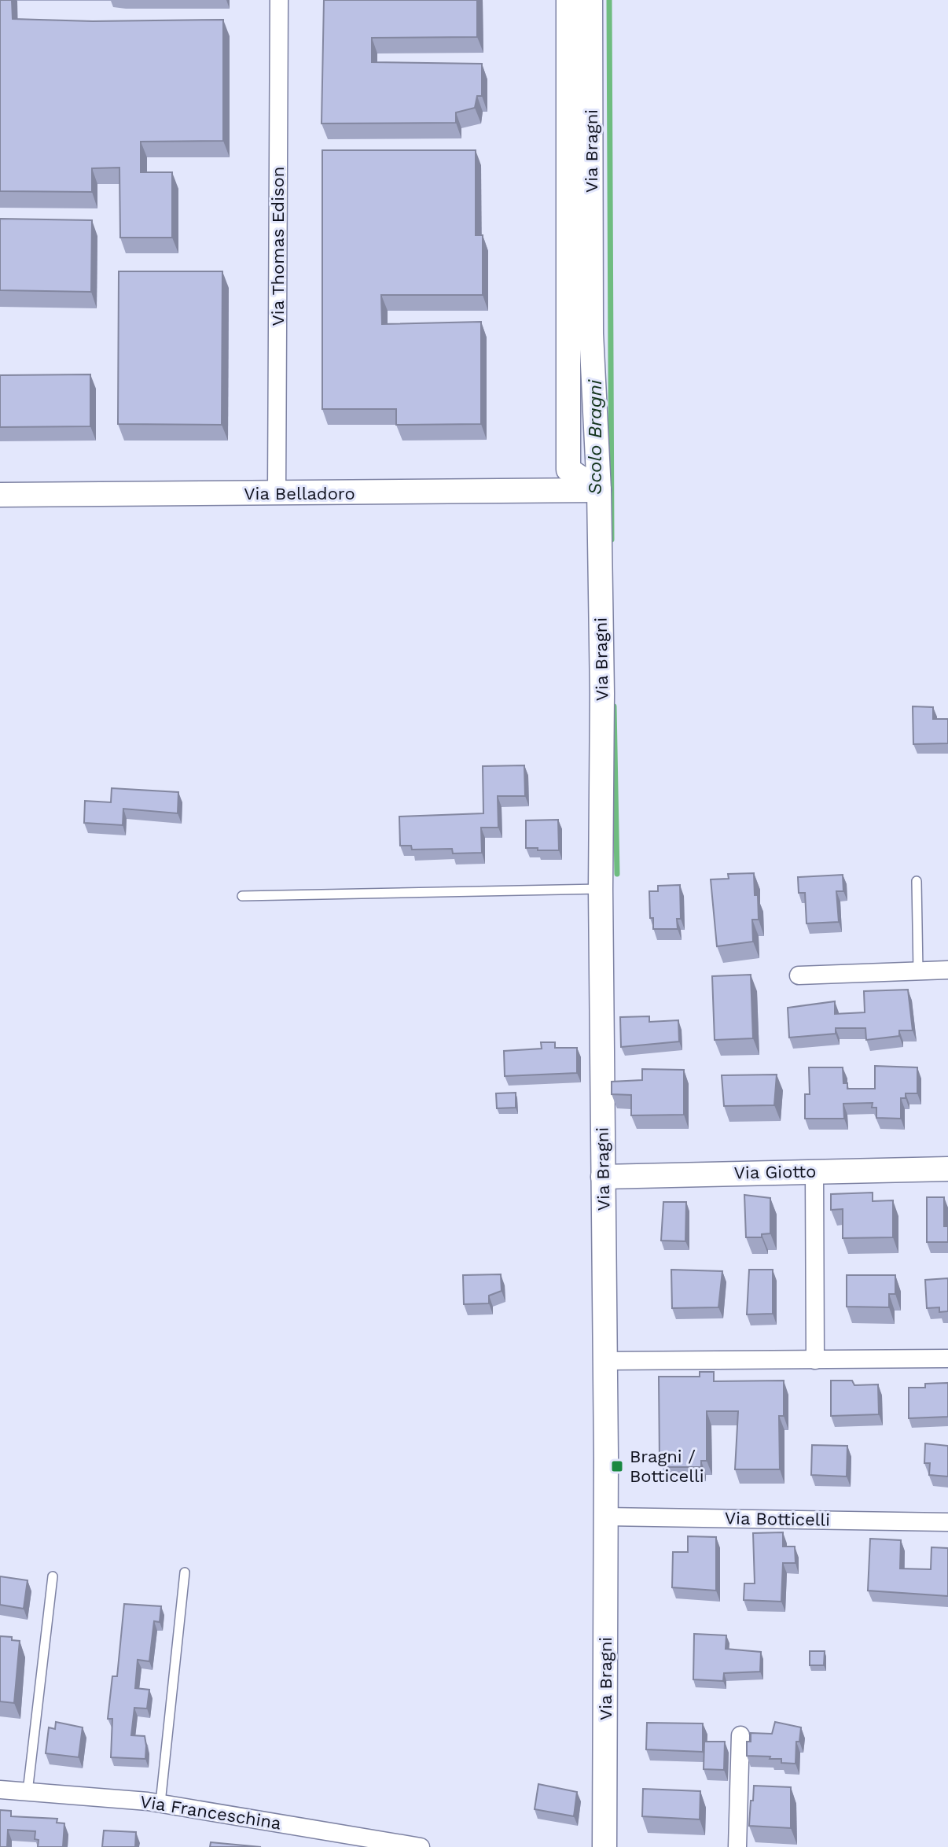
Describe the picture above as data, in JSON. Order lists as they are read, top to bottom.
{
  "streets": {
    "street": [
      "Via Bragni",
      "Via Thomas Edison",
      "Via Belladoro",
      "Via Giotto",
      "Via Botticelli",
      "Via Franceschina"
    ]
  },
  "crossings": [
    ["Via Bragni", "Via Belladoro"],
    ["Via Bragni", "Via Giotto"],
    ["Via Bragni", "Via Botticelli"],
    ["Via Thomas Edison", "Via Belladoro"]
  ],
  "water": ["Scolo Bragni"],
  "places": {
    "transit": ["Bragni / Botticelli"]
  }
}
